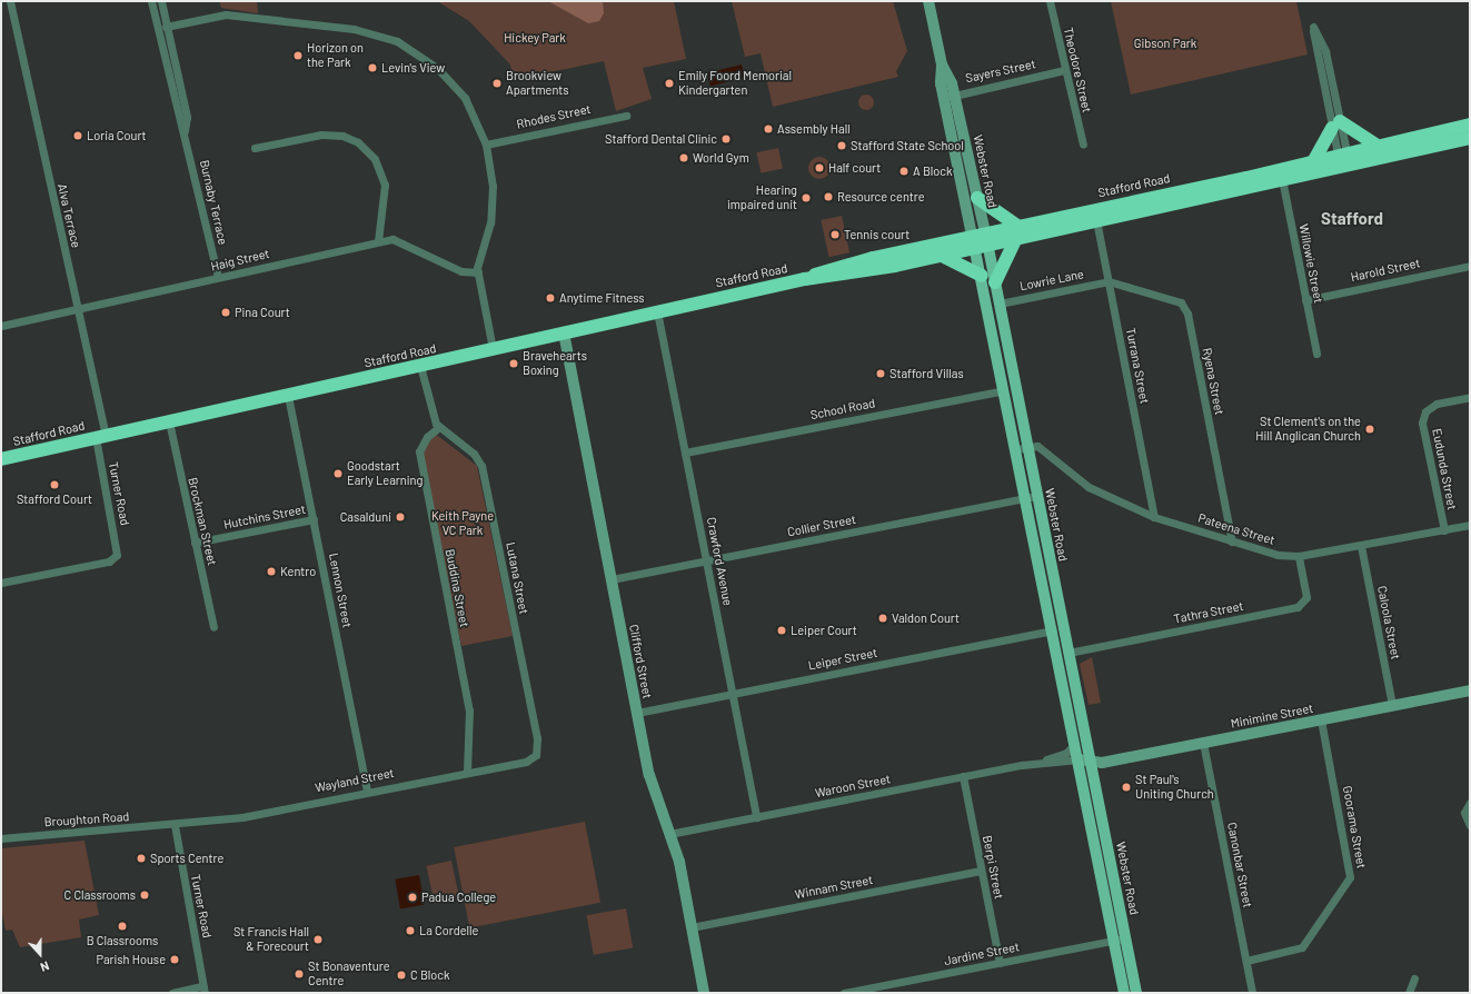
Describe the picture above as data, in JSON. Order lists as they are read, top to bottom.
{
  "streets": {
    "highway": ["Stafford Road"],
    "main road": ["Webster Road"],
    "street": [
      "Theodore Street",
      "Sayers Street",
      "Rhodes Street",
      "Burnaby Terrace",
      "Alva Terrace",
      "Haig Street",
      "Willowie Street",
      "Harold Street",
      "Lowrie Lane",
      "Turrana Street",
      "Ryena Street",
      "School Road",
      "Eudunda Street",
      "Turner Road",
      "Hutchins Street",
      "Brockman Street",
      "Collier Street",
      "Pateena Street",
      "Crawford Avenue",
      "Lutana Street",
      "Buddina Street",
      "Lennon Street",
      "Tathra Street",
      "Caloola Street",
      "Leiper Street",
      "Clifford Street",
      "Minimine Street",
      "Wayland Street",
      "Waroon Street",
      "Broughton Road",
      "Goorama Street",
      "Canonbar Street",
      "Berpi Street",
      "Winnam Street",
      "Jardine Street"
    ]
  },
  "crossings": [
    ["Theodore Street", "Sayers Street"],
    ["Sayers Street", "Webster Road"],
    ["Webster Road", "Stafford Road"],
    ["Webster Road", "Lowrie Lane"],
    ["Webster Road", "School Road"],
    ["Webster Road", "Collier Street"],
    ["Webster Road", "Pateena Street"],
    ["Webster Road", "Tathra Street"],
    ["Webster Road", "Leiper Street"],
    ["Webster Road", "Minimine Street"],
    ["Webster Road", "Waroon Street"],
    ["Webster Road", "Jardine Street"],
    ["Stafford Road", "Alva Terrace"],
    ["Stafford Road", "Willowie Street"],
    ["Stafford Road", "Turrana Street"],
    ["Stafford Road", "Turner Road"],
    ["Stafford Road", "Brockman Street"],
    ["Stafford Road", "Crawford Avenue"],
    ["Stafford Road", "Lennon Street"],
    ["Stafford Road", "Clifford Street"],
    ["Burnaby Terrace", "Haig Street"],
    ["Alva Terrace", "Haig Street"],
    ["Alva Terrace", "Turner Road"],
    ["Willowie Street", "Harold Street"],
    ["Lowrie Lane", "Turrana Street"],
    ["Lowrie Lane", "Ryena Street"],
    ["Turrana Street", "Ryena Street"],
    ["Turrana Street", "Pateena Street"],
    ["Ryena Street", "Pateena Street"],
    ["School Road", "Crawford Avenue"],
    ["Eudunda Street", "Pateena Street"],
    ["Turner Road", "Wayland Street"],
    ["Turner Road", "Broughton Road"],
    ["Hutchins Street", "Brockman Street"],
    ["Hutchins Street", "Lennon Street"],
    ["Collier Street", "Crawford Avenue"],
    ["Collier Street", "Clifford Street"],
    ["Pateena Street", "Tathra Street"],
    ["Pateena Street", "Caloola Street"],
    ["Crawford Avenue", "Leiper Street"],
    ["Crawford Avenue", "Waroon Street"],
    ["Lutana Street", "Buddina Street"],
    ["Lutana Street", "Wayland Street"],
    ["Buddina Street", "Wayland Street"],
    ["Lennon Street", "Wayland Street"],
    ["Caloola Street", "Minimine Street"],
    ["Leiper Street", "Clifford Street"],
    ["Clifford Street", "Waroon Street"],
    ["Clifford Street", "Winnam Street"],
    ["Minimine Street", "Waroon Street"],
    ["Minimine Street", "Goorama Street"],
    ["Minimine Street", "Canonbar Street"],
    ["Wayland Street", "Broughton Road"],
    ["Waroon Street", "Berpi Street"],
    ["Goorama Street", "Canonbar Street"],
    ["Berpi Street", "Winnam Street"],
    ["Berpi Street", "Jardine Street"]
  ],
  "districts": ["Stafford"],
  "parks": ["Hickey Park", "Gibson Park", "Keith Payne VC Park"],
  "places": [
    "Horizon on the Park",
    "Levin's View",
    "Brookview Apartments",
    "Emily Foord Memorial Kindergarten",
    "Assembly Hall",
    "Loria Court",
    "Stafford Dental Clinic",
    "Stafford State School",
    "World Gym",
    "Half court",
    "A Block",
    "Resource centre",
    "Hearing impaired unit",
    "Tennis court",
    "Anytime Fitness",
    "Pina Court",
    "Bravehearts Boxing",
    "Stafford Villas",
    "St Clement's on the Hill Anglican Church",
    "Goodstart Early Learning",
    "Stafford Court",
    "Casalduni",
    "Kentro",
    "Valdon Court",
    "Leiper Court",
    "St Paul's Uniting Church",
    "Sports Centre",
    "C Classrooms",
    "Padua College",
    "B Classrooms",
    "La Cordelle",
    "St Francis Hall & Forecourt",
    "Parish House",
    "St Bonaventure Centre",
    "C Block"
  ],
  "north": "bottom"
}
